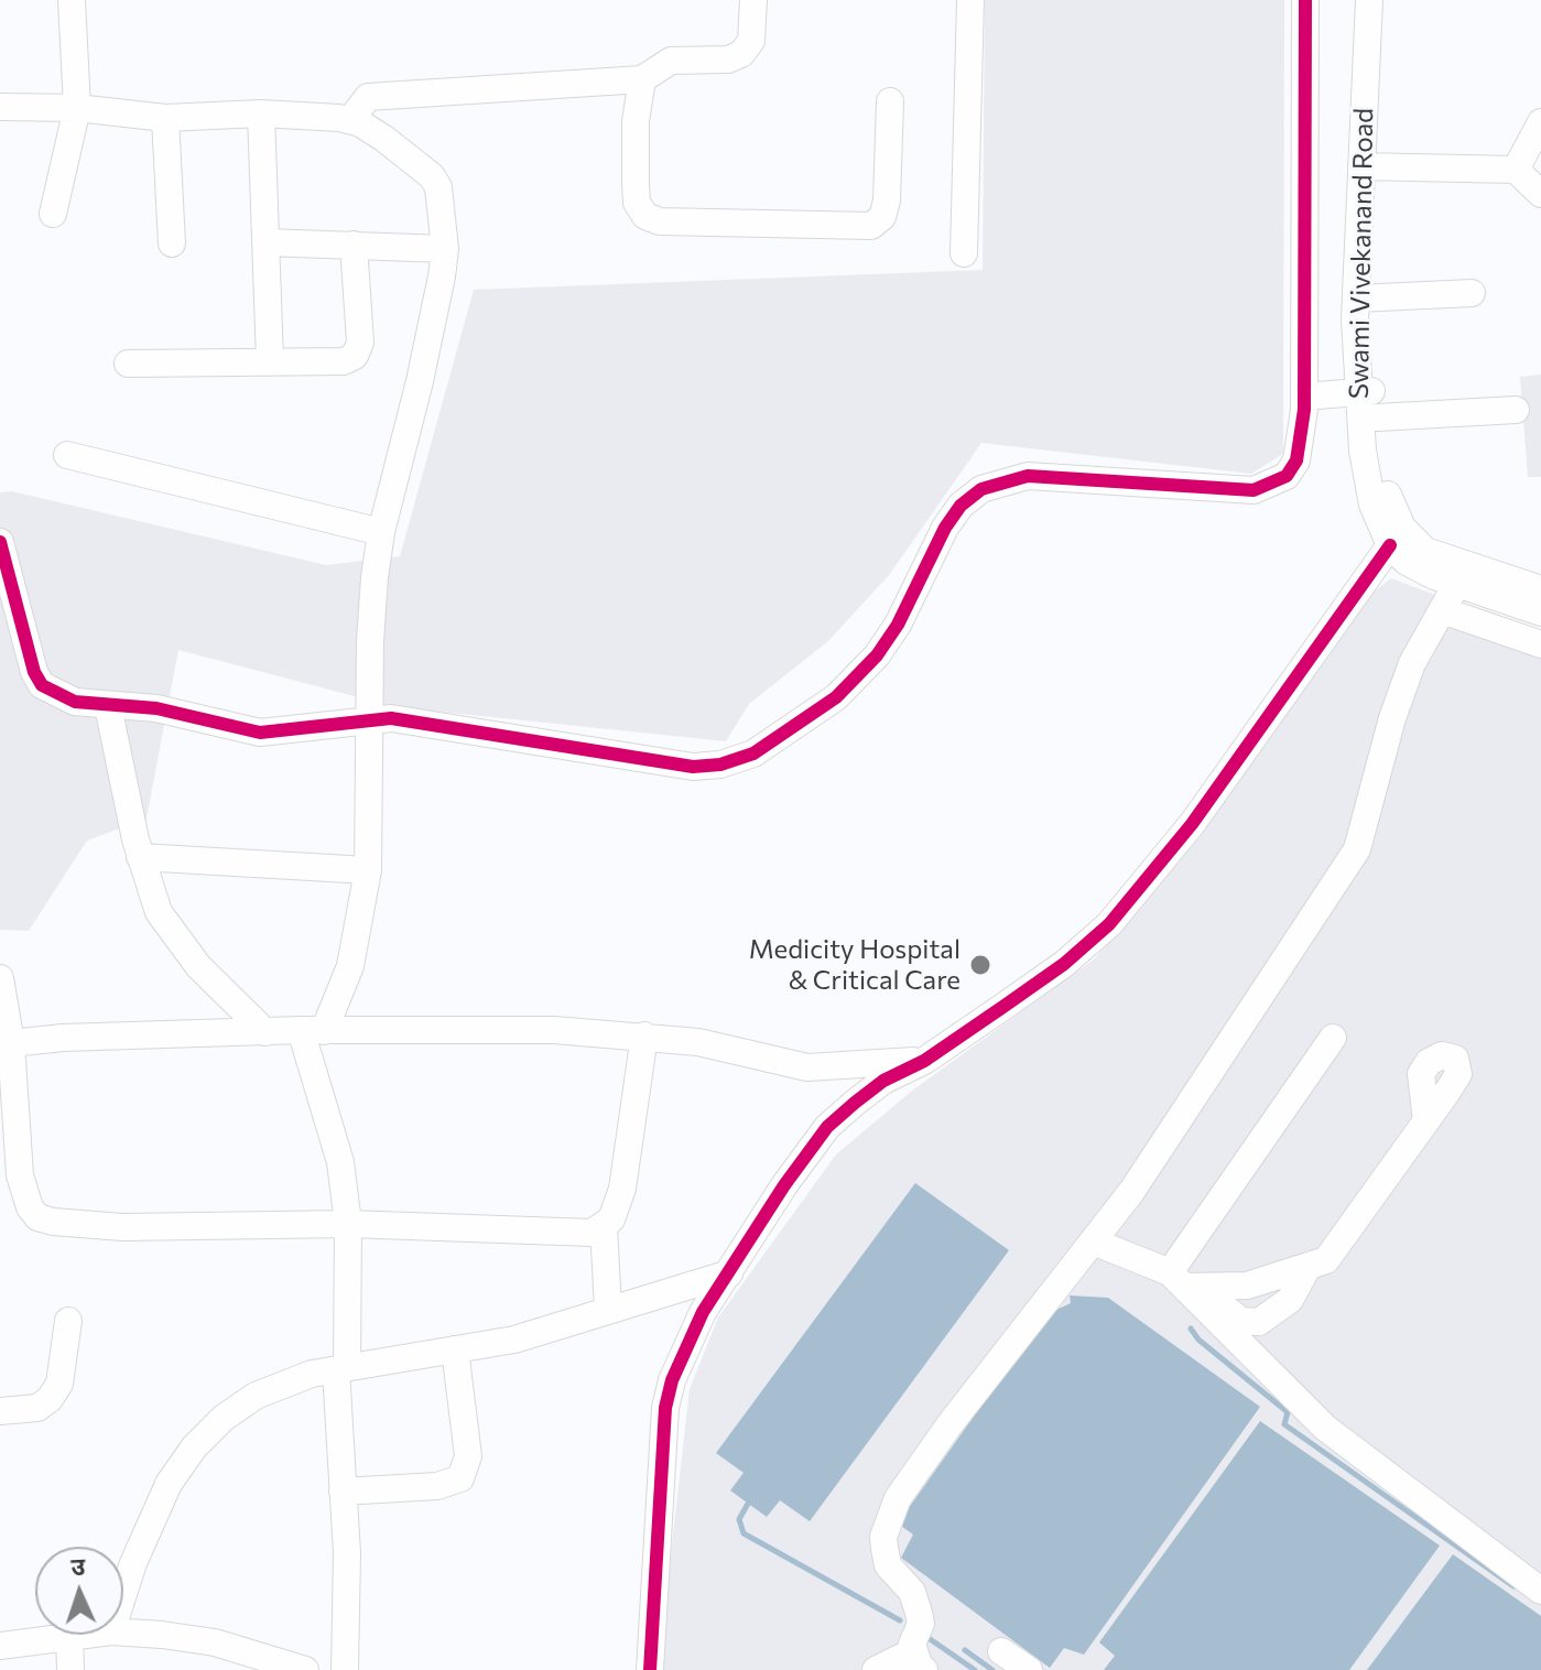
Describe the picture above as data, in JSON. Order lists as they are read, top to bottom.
{
  "streets": {
    "street": ["Swami Vivekanand Road"]
  },
  "places": ["Medicity Hospital & Critical Care"],
  "north": "top"
}
